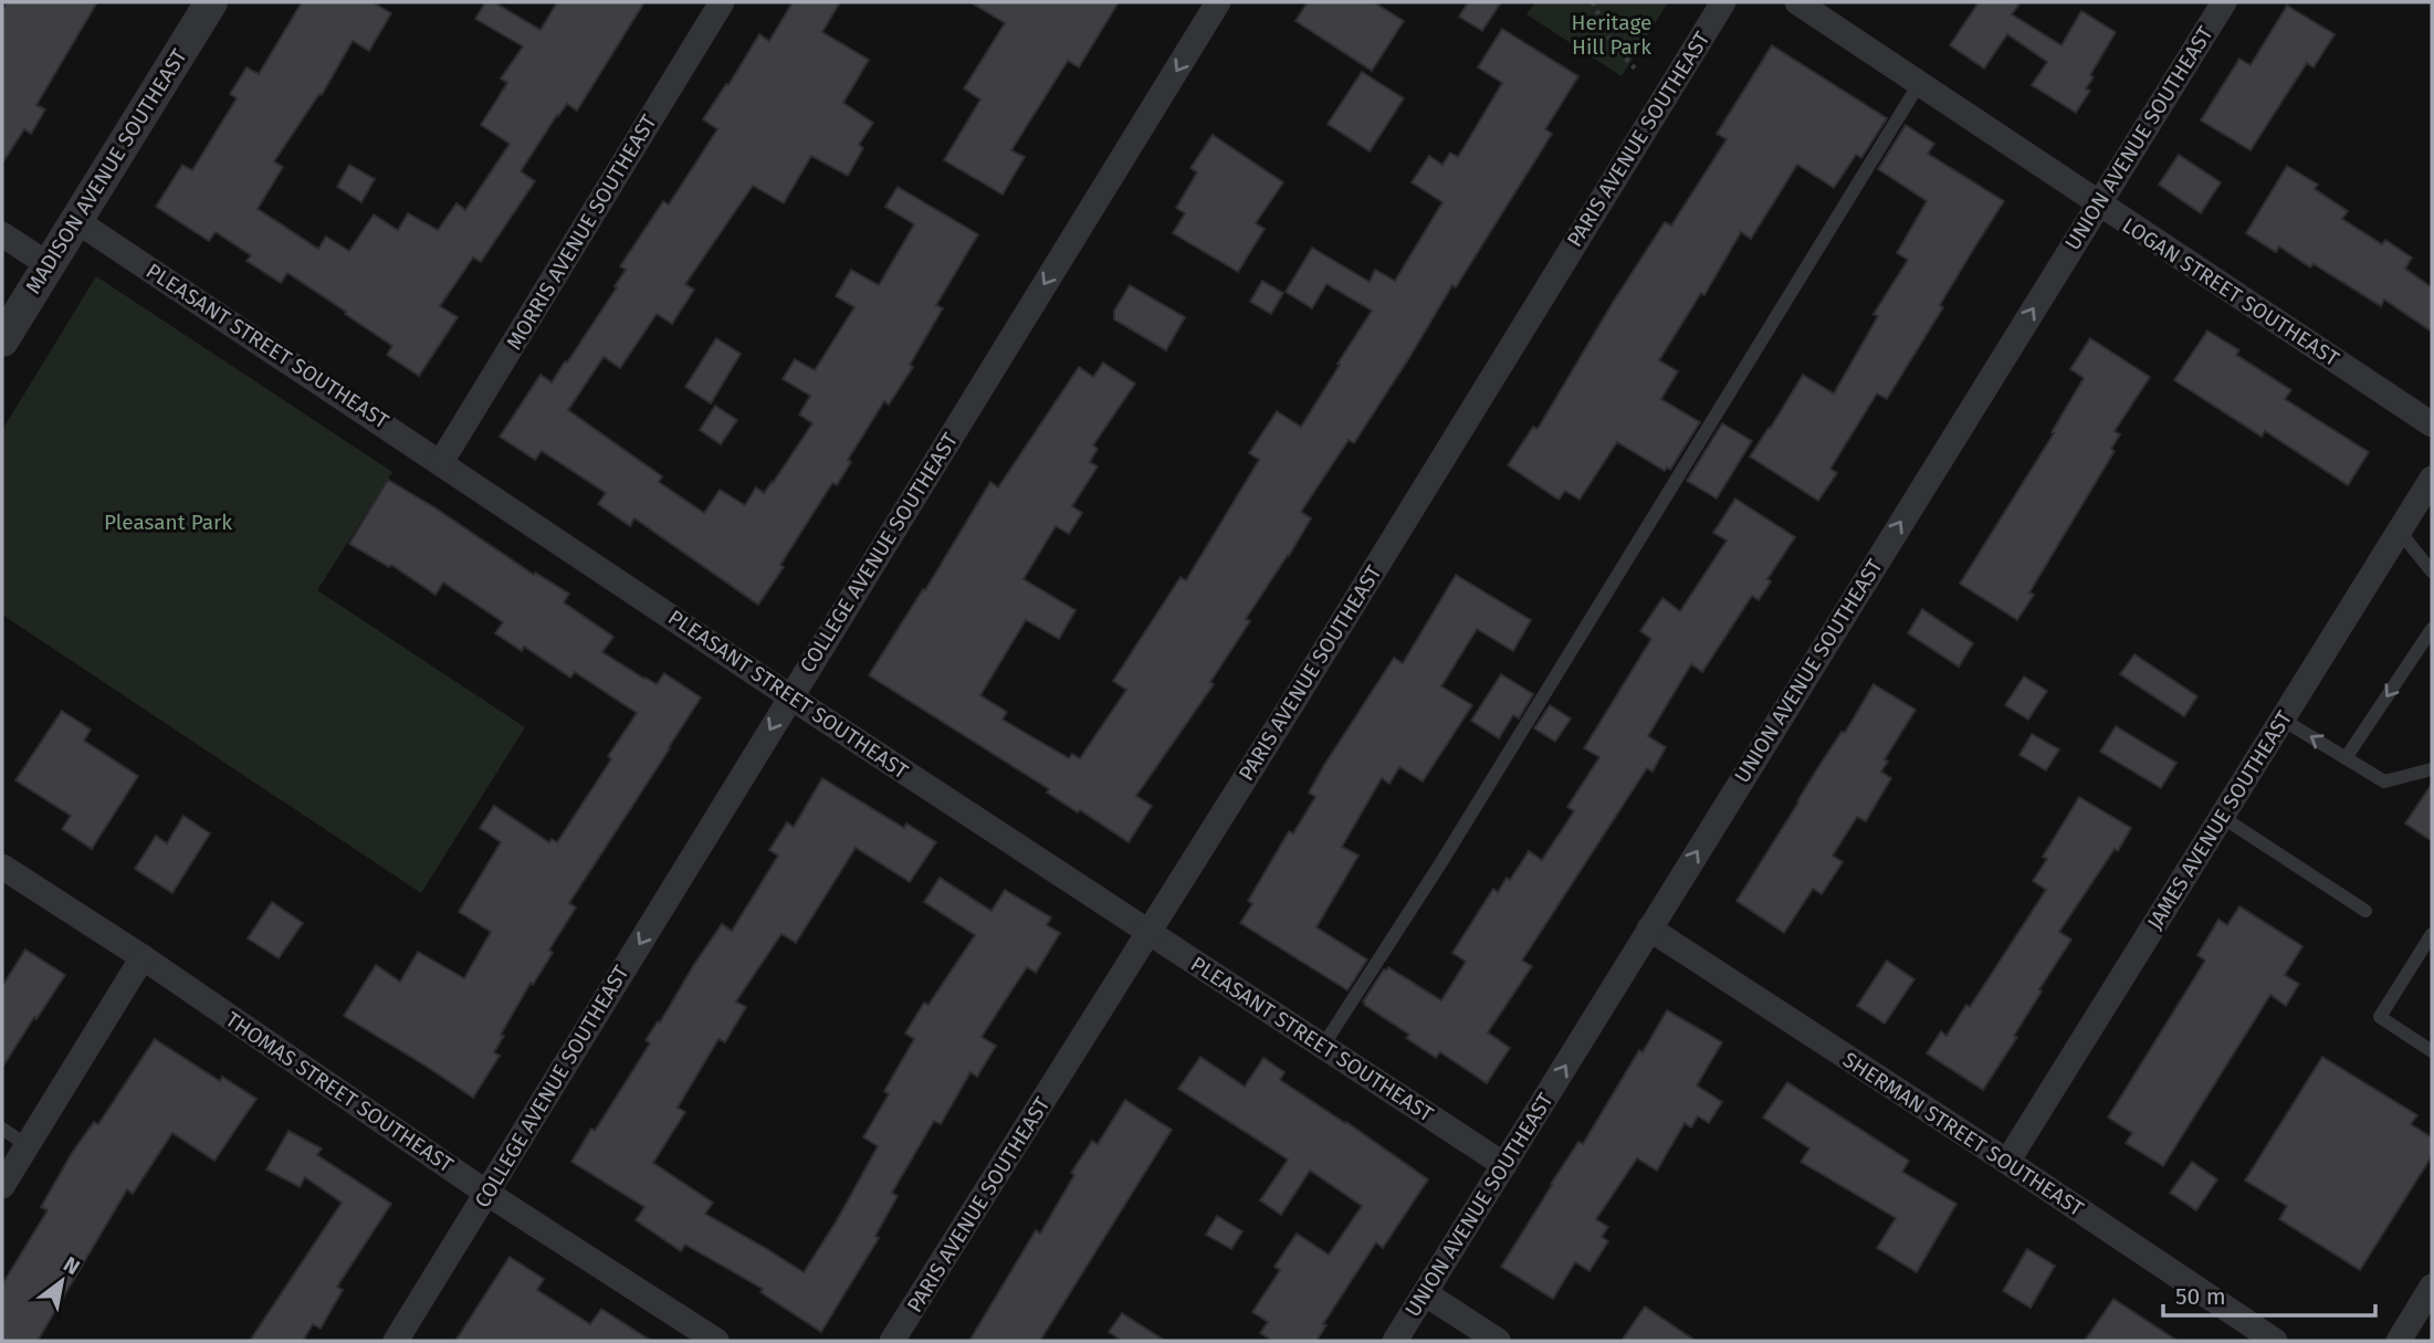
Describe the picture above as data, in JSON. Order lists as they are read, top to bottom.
{
  "streets": {
    "street": [
      "UNION AVENUE SOUTHEAST",
      "PARIS AVENUE SOUTHEAST",
      "MADISON AVENUE SOUTHEAST",
      "MORRIS AVENUE SOUTHEAST",
      "LOGAN STREET SOUTHEAST",
      "PLEASANT STREET SOUTHEAST",
      "COLLEGE AVENUE SOUTHEAST",
      "JAMES AVENUE SOUTHEAST",
      "THOMAS STREET SOUTHEAST",
      "SHERMAN STREET SOUTHEAST"
    ]
  },
  "crossings": [
    ["UNION AVENUE SOUTHEAST", "LOGAN STREET SOUTHEAST"],
    ["UNION AVENUE SOUTHEAST", "PLEASANT STREET SOUTHEAST"],
    ["UNION AVENUE SOUTHEAST", "SHERMAN STREET SOUTHEAST"],
    ["PARIS AVENUE SOUTHEAST", "PLEASANT STREET SOUTHEAST"],
    ["MADISON AVENUE SOUTHEAST", "PLEASANT STREET SOUTHEAST"],
    ["MORRIS AVENUE SOUTHEAST", "PLEASANT STREET SOUTHEAST"],
    ["PLEASANT STREET SOUTHEAST", "COLLEGE AVENUE SOUTHEAST"],
    ["COLLEGE AVENUE SOUTHEAST", "THOMAS STREET SOUTHEAST"],
    ["JAMES AVENUE SOUTHEAST", "SHERMAN STREET SOUTHEAST"]
  ],
  "one_way": ["UNION AVENUE SOUTHEAST", "COLLEGE AVENUE SOUTHEAST"],
  "parks": ["Heritage Hill Park", "Pleasant Park"],
  "scale_bar": "50 m",
  "north": "top right"
}
